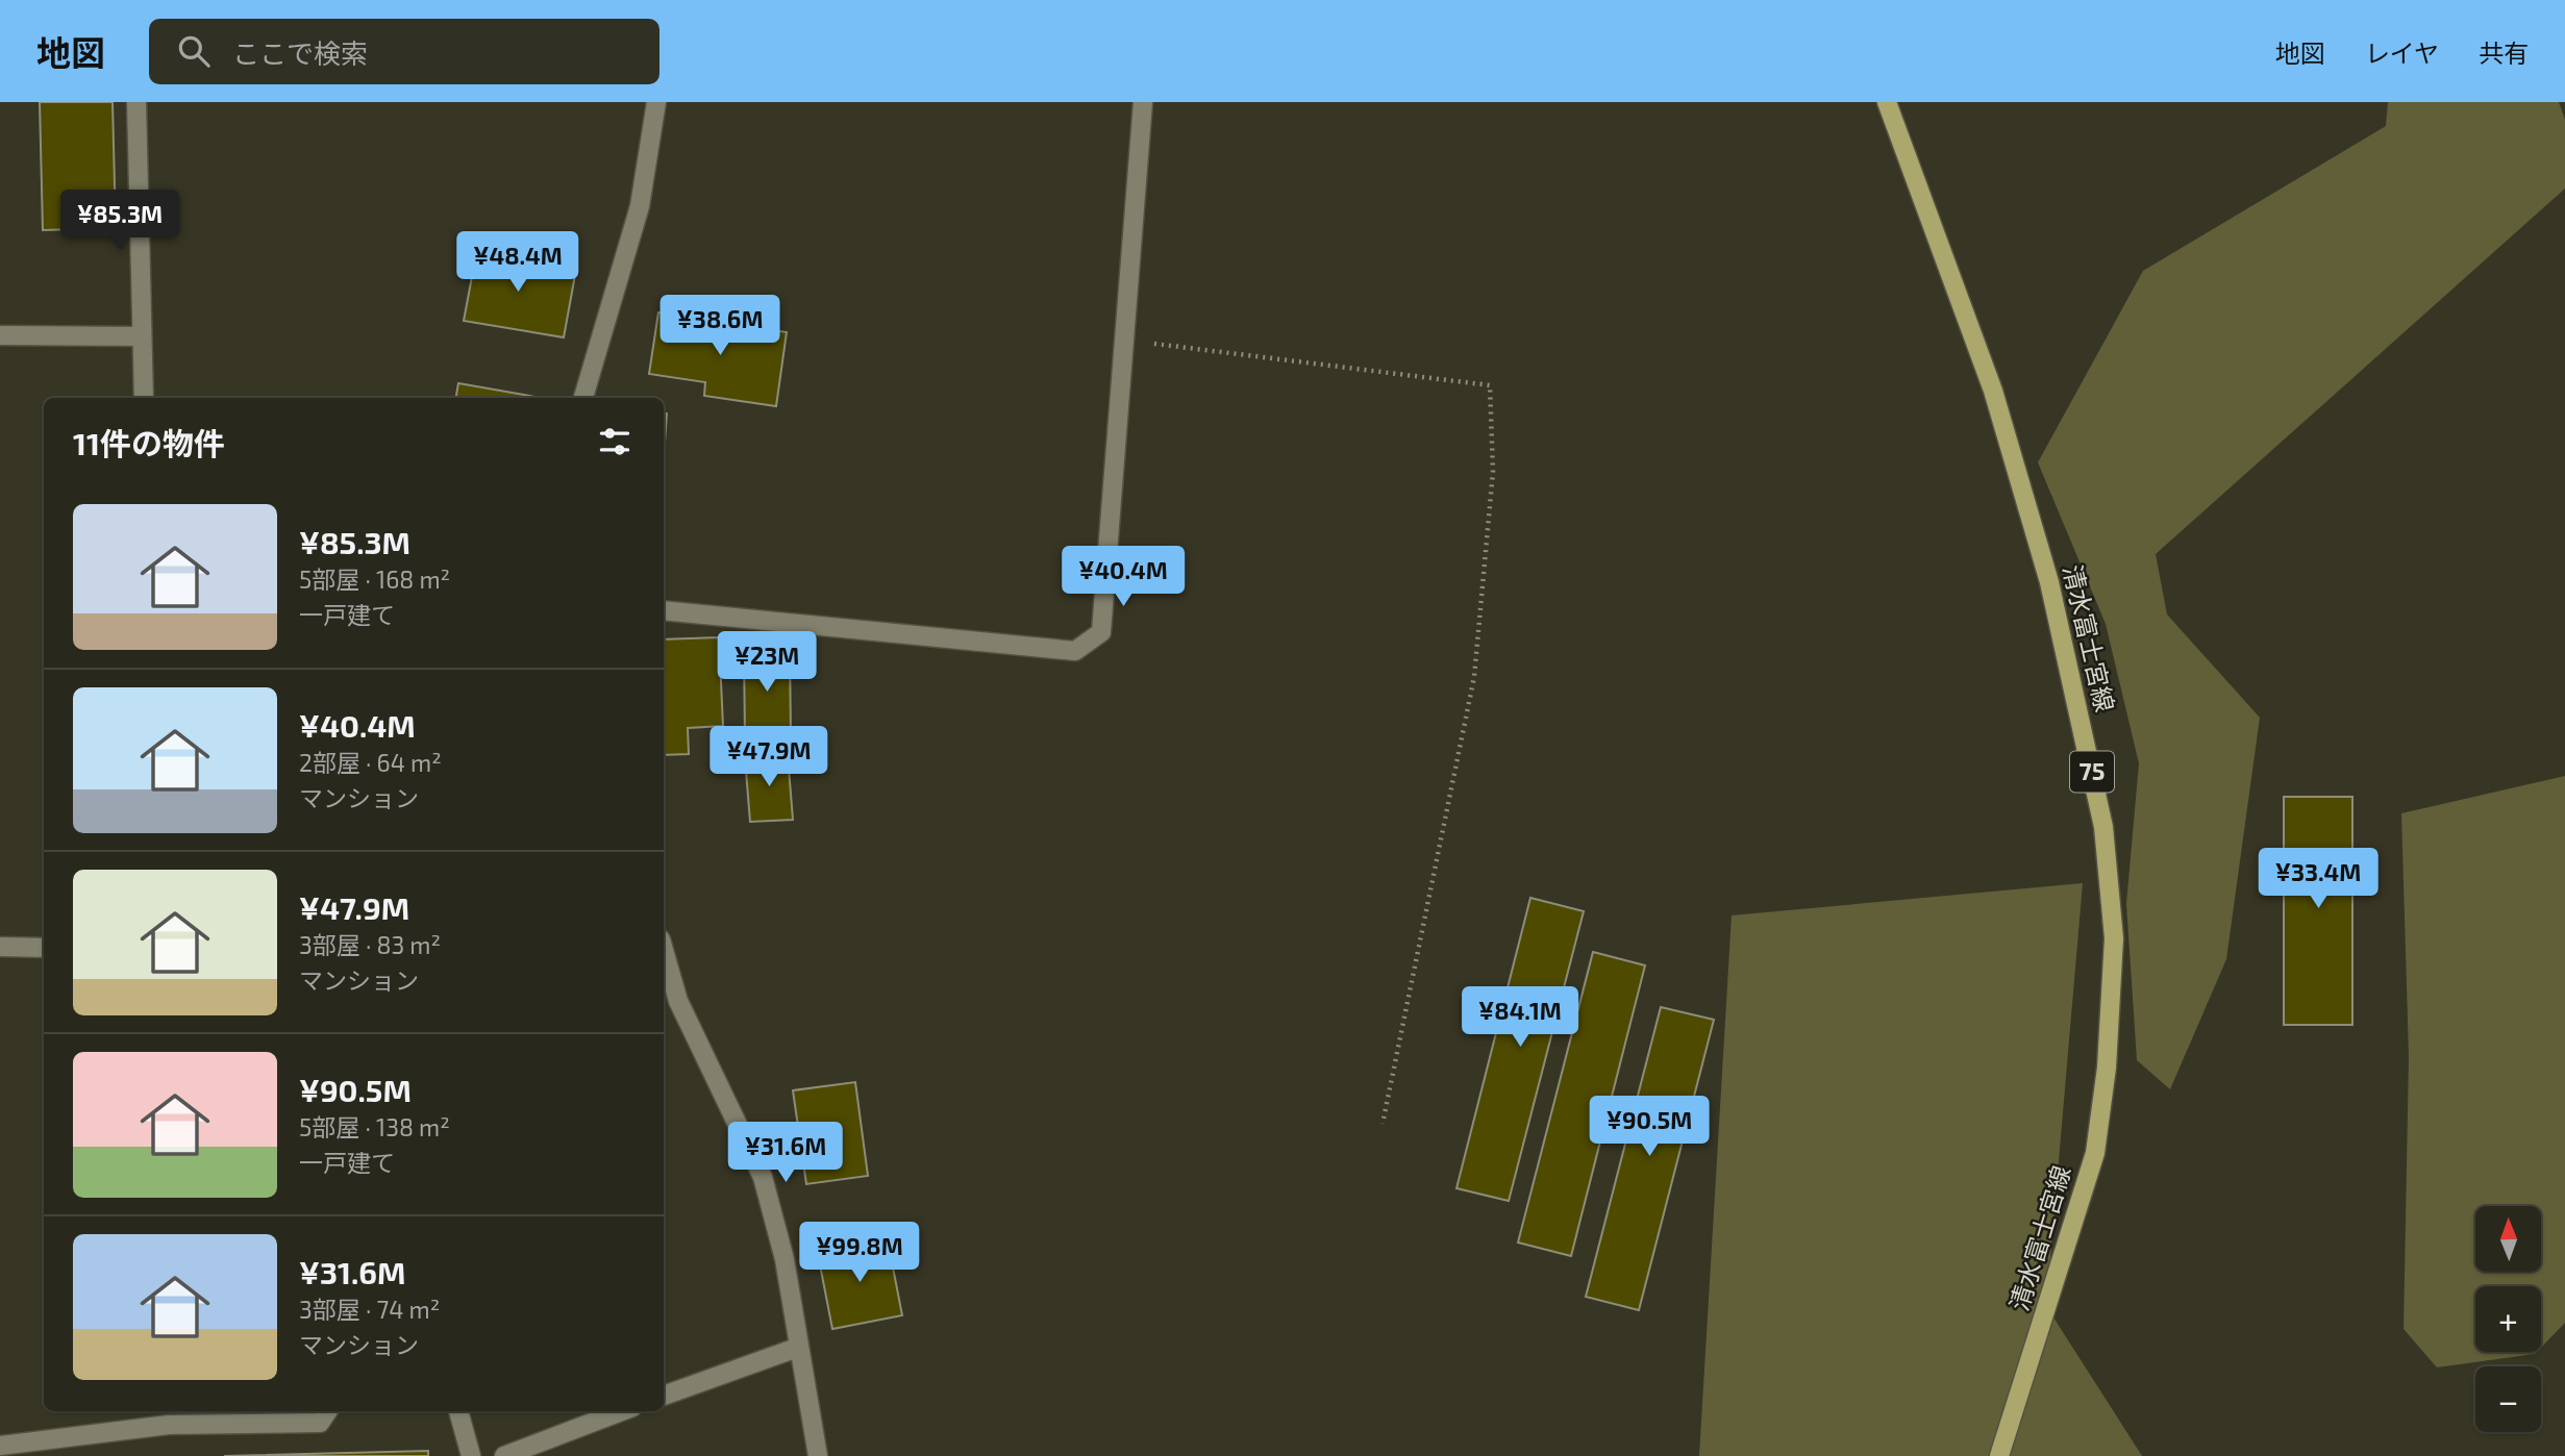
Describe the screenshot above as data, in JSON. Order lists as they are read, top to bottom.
{
  "streets": {
    "main road": ["清水富士宮線", "75"]
  },
  "north": "top",
  "page": {
    "header": "地図",
    "search": "ここで検索",
    "nav": ["地図", "レイヤ", "共有"],
    "price": [
      "¥85.3M",
      "¥48.4M",
      "¥38.6M",
      "¥40.4M",
      "¥23M",
      "¥47.9M",
      "¥33.4M",
      "¥84.1M",
      "¥90.5M",
      "¥31.6M",
      "¥99.8M"
    ],
    "heading": "11件の物件",
    "list": [
      {
        "name": "¥85.3M",
        "note": "5部屋 · 168 m² · 一戸建て"
      },
      {
        "name": "¥40.4M",
        "note": "2部屋 · 64 m² · マンション"
      },
      {
        "name": "¥47.9M",
        "note": "3部屋 · 83 m² · マンション"
      },
      {
        "name": "¥90.5M",
        "note": "5部屋 · 138 m² · 一戸建て"
      },
      {
        "name": "¥31.6M",
        "note": "3部屋 · 74 m² · マンション"
      }
    ],
    "map_buttons": ["+", "−"]
  }
}
